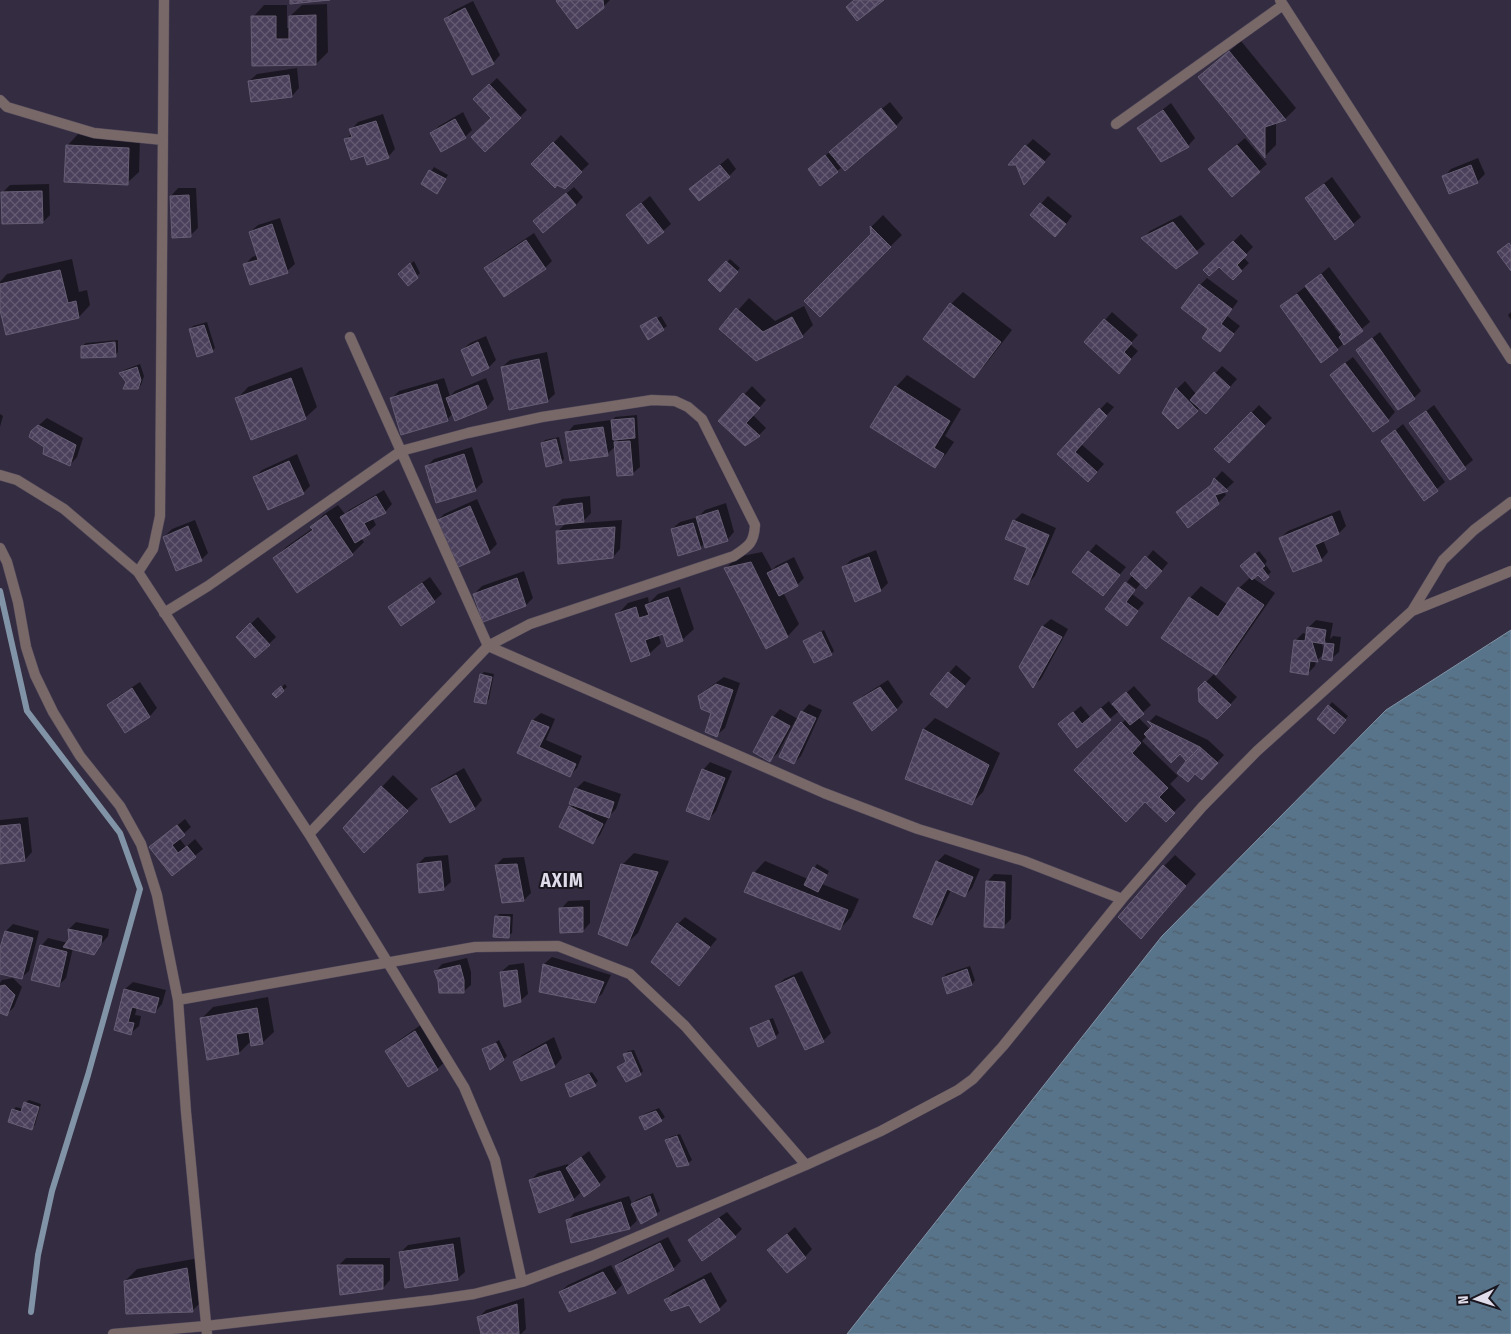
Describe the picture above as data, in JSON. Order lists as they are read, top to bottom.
{
  "districts": ["AXIM"],
  "north": "left"
}
